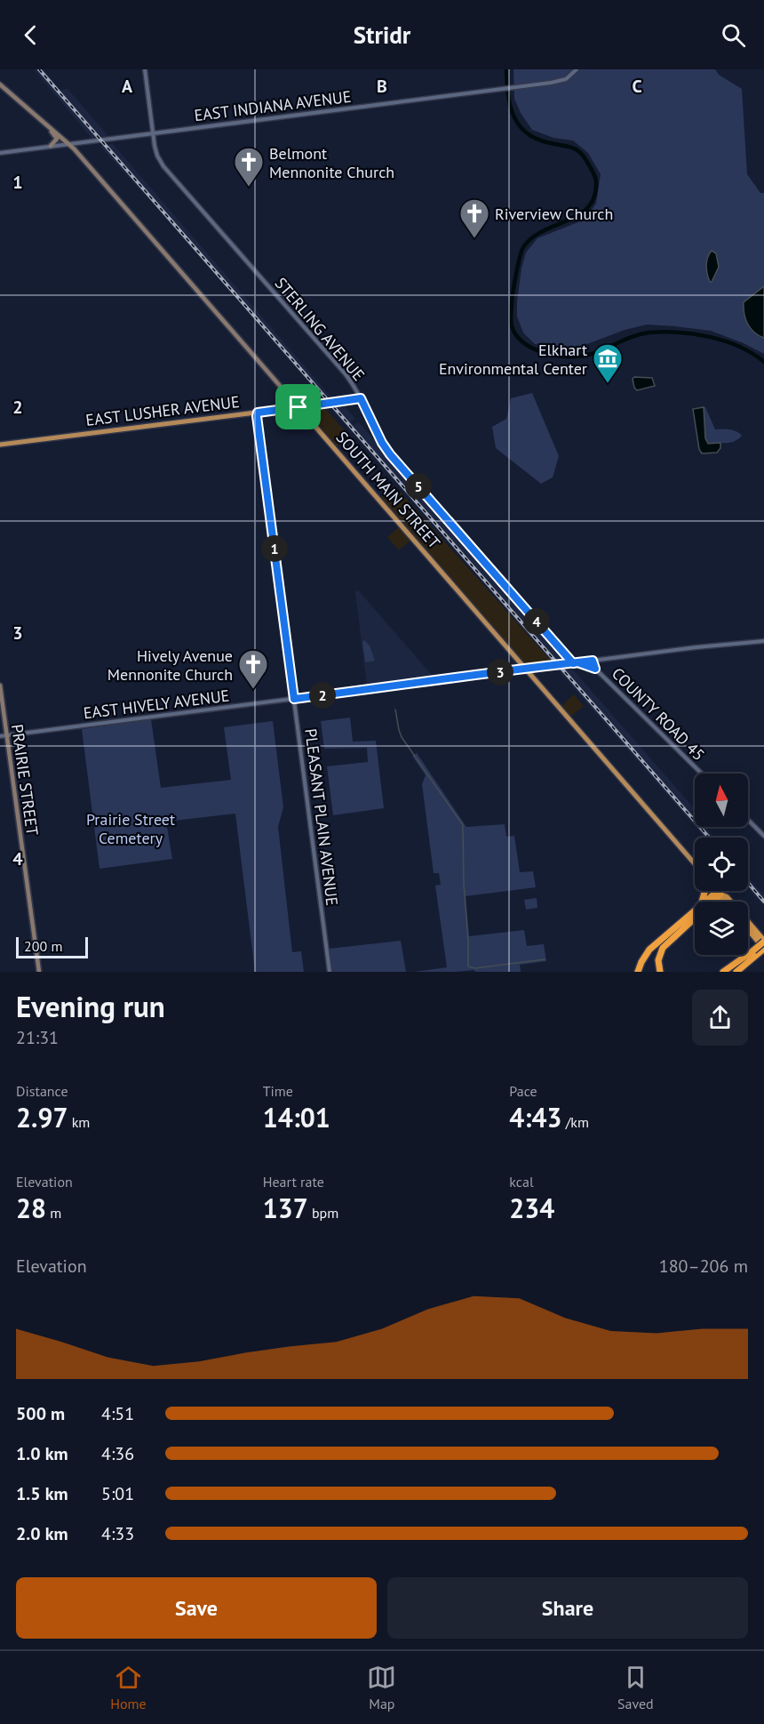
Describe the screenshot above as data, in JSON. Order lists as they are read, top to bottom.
{
  "streets": {
    "main road": ["EAST LUSHER AVENUE", "SOUTH MAIN STREET", "PRAIRIE STREET"],
    "street": [
      "EAST INDIANA AVENUE",
      "STERLING AVENUE",
      "EAST HIVELY AVENUE",
      "COUNTY ROAD 45",
      "PLEASANT PLAIN AVENUE"
    ]
  },
  "crossings": [
    ["EAST INDIANA AVENUE", "STERLING AVENUE"],
    ["EAST INDIANA AVENUE", "SOUTH MAIN STREET"],
    ["STERLING AVENUE", "EAST LUSHER AVENUE"],
    ["STERLING AVENUE", "EAST HIVELY AVENUE"],
    ["EAST LUSHER AVENUE", "SOUTH MAIN STREET"],
    ["EAST LUSHER AVENUE", "PLEASANT PLAIN AVENUE"],
    ["SOUTH MAIN STREET", "EAST HIVELY AVENUE"],
    ["EAST HIVELY AVENUE", "COUNTY ROAD 45"],
    ["EAST HIVELY AVENUE", "PRAIRIE STREET"],
    ["EAST HIVELY AVENUE", "PLEASANT PLAIN AVENUE"]
  ],
  "parks": ["Prairie Street Cemetery"],
  "places": {
    "church": ["Belmont Mennonite Church", "Riverview Church", "Hively Avenue Mennonite Church"],
    "museum": ["Elkhart Environmental Center"]
  },
  "scale_bar": "200 m",
  "north": "top",
  "page": {
    "header": "Stridr",
    "pins": [
      "5",
      "1",
      "4",
      "3",
      "2"
    ],
    "scale": "200 m",
    "heading": ["Evening run", "21:31"],
    "stats": [
      ["Distance", "2.97 km"],
      ["Time", "14:01"],
      ["Pace", "4:43 /km"],
      ["Elevation", "28 m"],
      ["Heart rate", "137 bpm"],
      ["kcal", "234"]
    ],
    "chart": ["Elevation", "180–206 m"],
    "list": [
      {
        "name": "500 m",
        "note": "4:51"
      },
      {
        "name": "1.0 km",
        "note": "4:36"
      },
      {
        "name": "1.5 km",
        "note": "5:01"
      },
      {
        "name": "2.0 km",
        "note": "4:33"
      }
    ],
    "buttons": ["Save", "Share"],
    "tabs": ["Home", "Map", "Saved"]
  },
  "grid": {
    "columns": ["A", "B", "C"],
    "rows": [
      "1",
      "2",
      "3",
      "4"
    ]
  }
}
